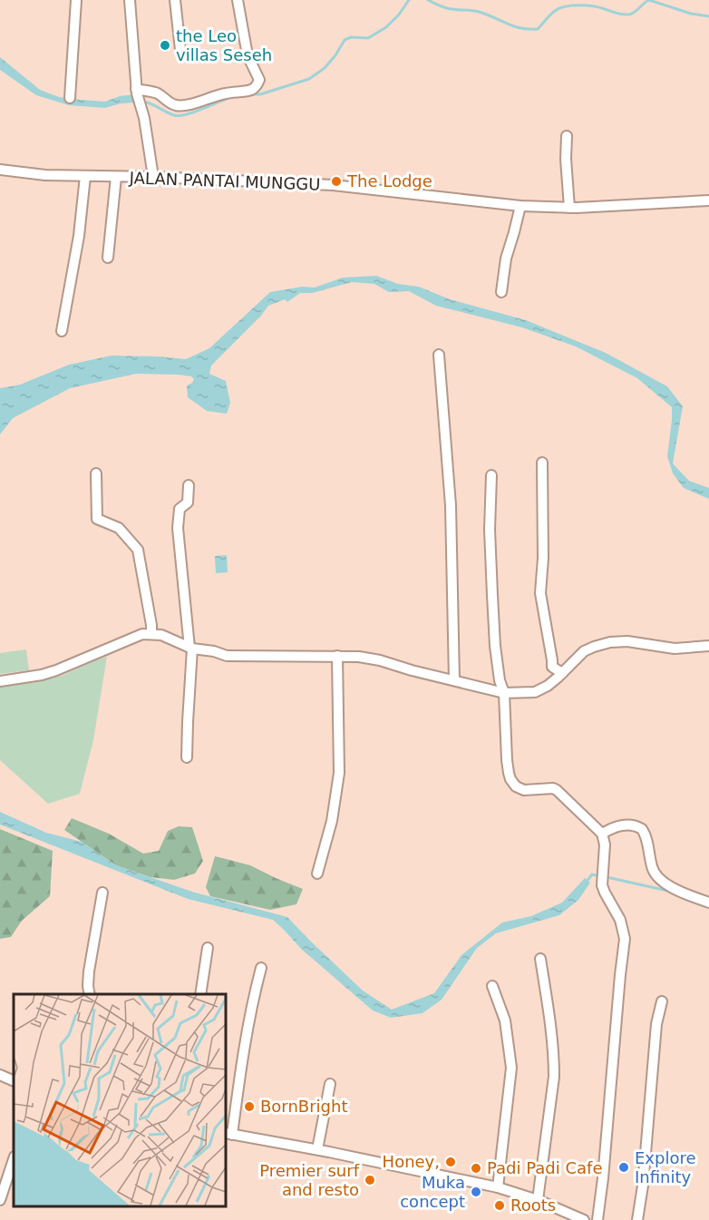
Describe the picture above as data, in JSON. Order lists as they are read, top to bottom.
{
  "streets": {
    "street": ["JALAN PANTAI MUNGGU"]
  },
  "places": [
    "the Leo villas Seseh",
    "The Lodge",
    "BornBright",
    "Honey,",
    "Explore Infinity",
    "Padi Padi Cafe",
    "Premier surf and resto",
    "Muka concept",
    "Roots"
  ]
}
